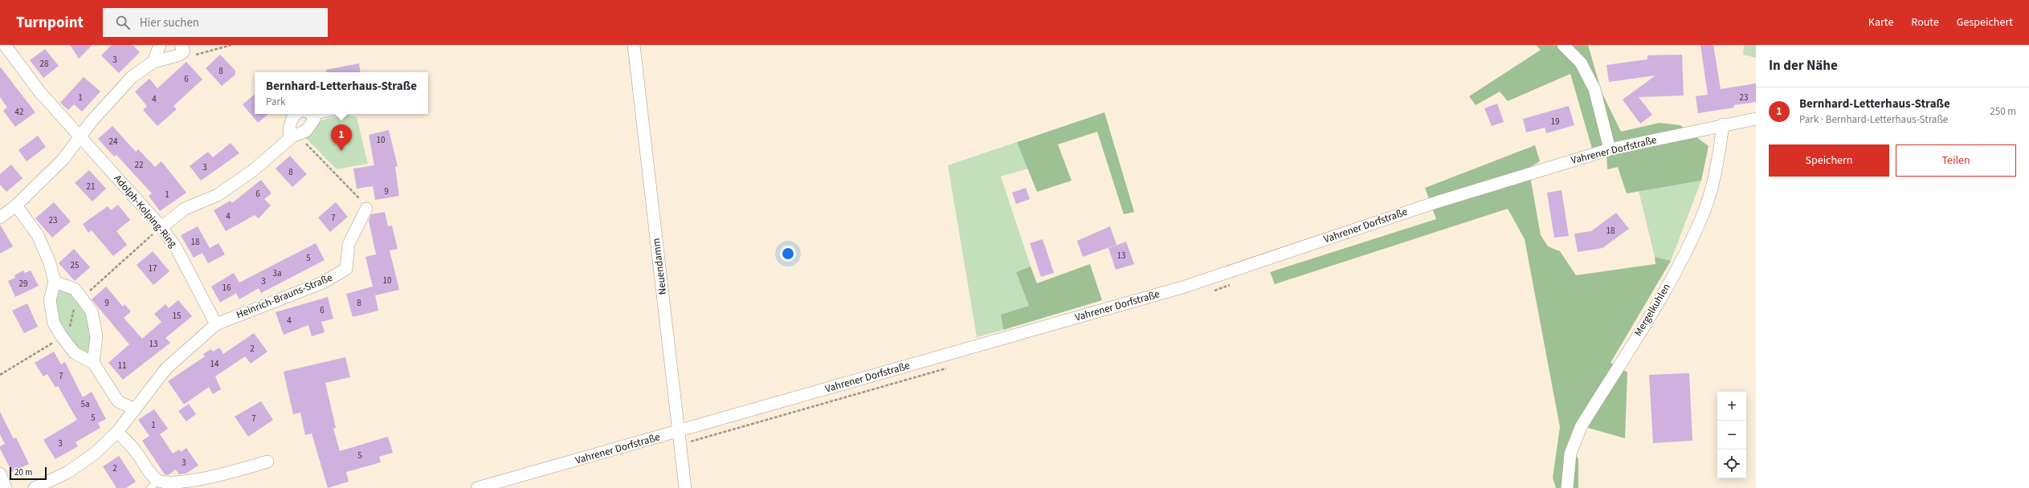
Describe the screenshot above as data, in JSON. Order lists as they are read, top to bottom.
{
  "streets": {
    "street": [
      "Vahrener Dorfstraße",
      "Adolph-Kolping-Ring",
      "Neuendamm",
      "Heinrich-Brauns-Straße",
      "Mergelkuhlen"
    ]
  },
  "crossings": [
    ["Vahrener Dorfstraße", "Neuendamm"],
    ["Vahrener Dorfstraße", "Mergelkuhlen"],
    ["Adolph-Kolping-Ring", "Heinrich-Brauns-Straße"]
  ],
  "house_numbers": [
    "3",
    "28",
    "8",
    "6",
    "1",
    "23",
    "4",
    "42",
    "19",
    "10",
    "24",
    "22",
    "3",
    "8",
    "21",
    "9",
    "6",
    "1",
    "4",
    "7",
    "23",
    "18",
    "18",
    "13",
    "5",
    "25",
    "17",
    "3a",
    "10",
    "3",
    "29",
    "16",
    "9",
    "8",
    "6",
    "15",
    "4",
    "13",
    "2",
    "14",
    "11",
    "7",
    "5a",
    "5",
    "7",
    "1",
    "3",
    "5",
    "3",
    "2"
  ],
  "scale_bar": "20 m",
  "page": {
    "header": "Turnpoint",
    "search": "Hier suchen",
    "nav": ["Karte", "Route", "Gespeichert"],
    "heading": "In der Nähe",
    "popup": ["Bernhard-Letterhaus-Straße", "Park"],
    "list": [
      {
        "mark": "1",
        "name": "Bernhard-Letterhaus-Straße",
        "note": "Park · Bernhard-Letterhaus-Straße",
        "value": "250 m"
      }
    ],
    "pins": "1",
    "buttons": ["Speichern", "Teilen"],
    "map_buttons": ["+", "−"],
    "scale": "20 m"
  }
}
